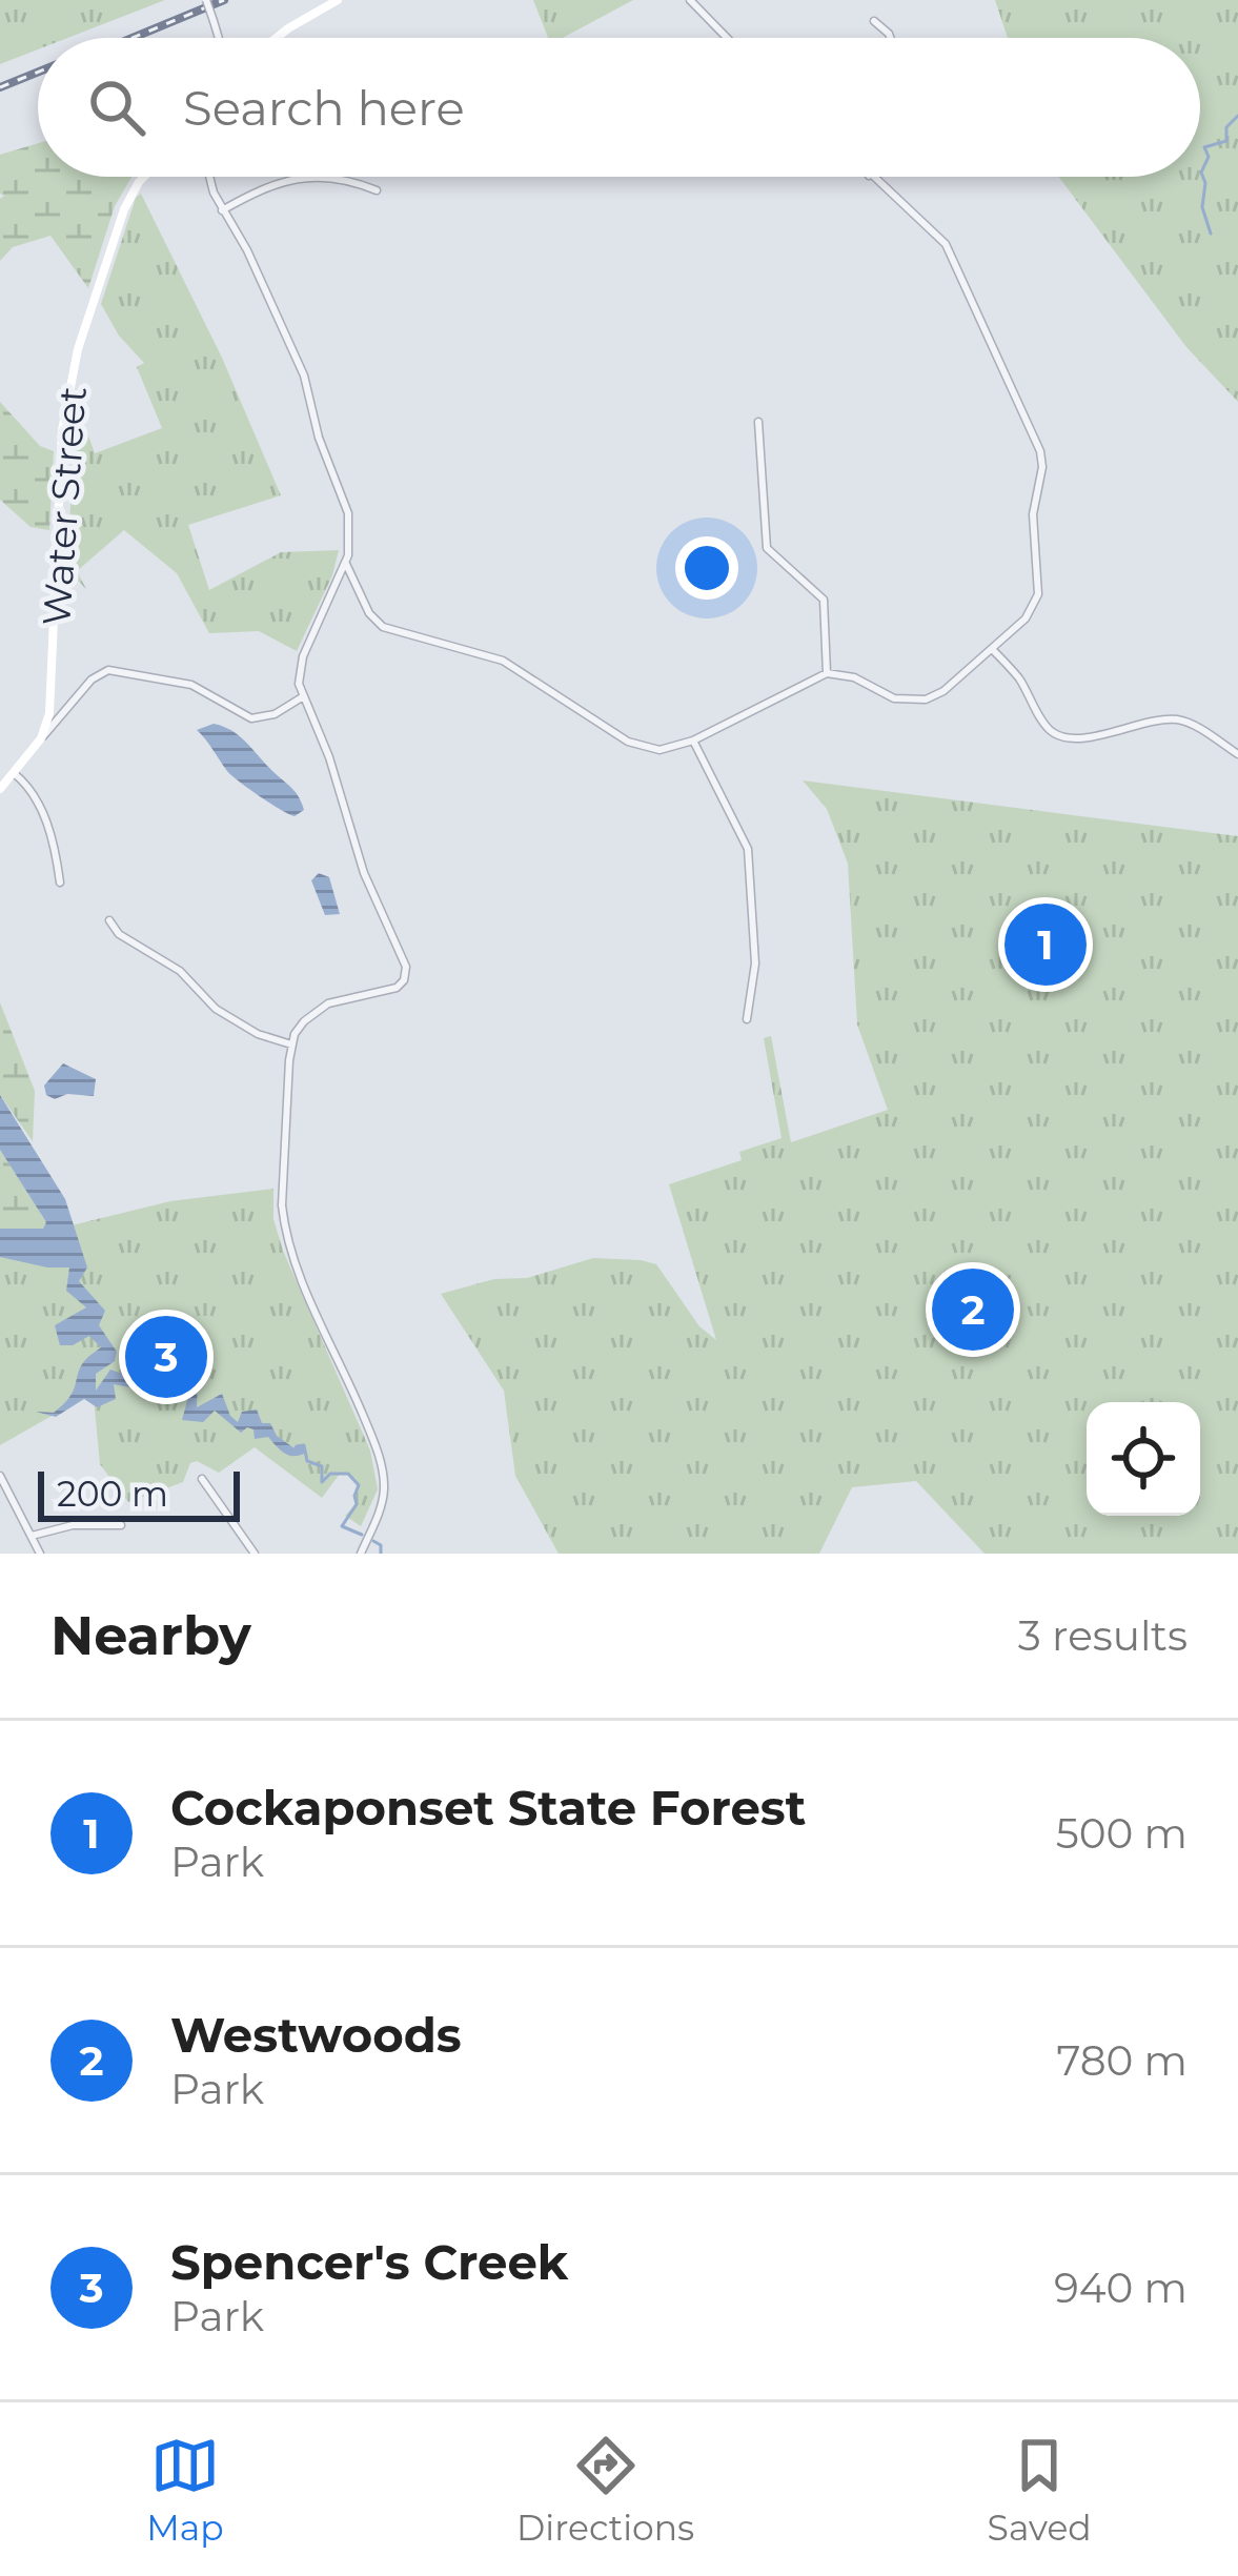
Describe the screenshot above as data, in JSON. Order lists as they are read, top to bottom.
{
  "streets": {
    "main road": ["Water Street"]
  },
  "scale_bar": "200 m",
  "page": {
    "search": "Search here",
    "pins": ["1", "2", "3"],
    "scale": "200 m",
    "heading": ["Nearby", "3 results"],
    "list": [
      {
        "mark": "1",
        "name": "Cockaponset State Forest",
        "note": "Park",
        "value": "500 m"
      },
      {
        "mark": "2",
        "name": "Westwoods",
        "note": "Park",
        "value": "780 m"
      },
      {
        "mark": "3",
        "name": "Spencer's Creek",
        "note": "Park",
        "value": "940 m"
      }
    ],
    "nav": ["Map", "Directions", "Saved"]
  }
}
